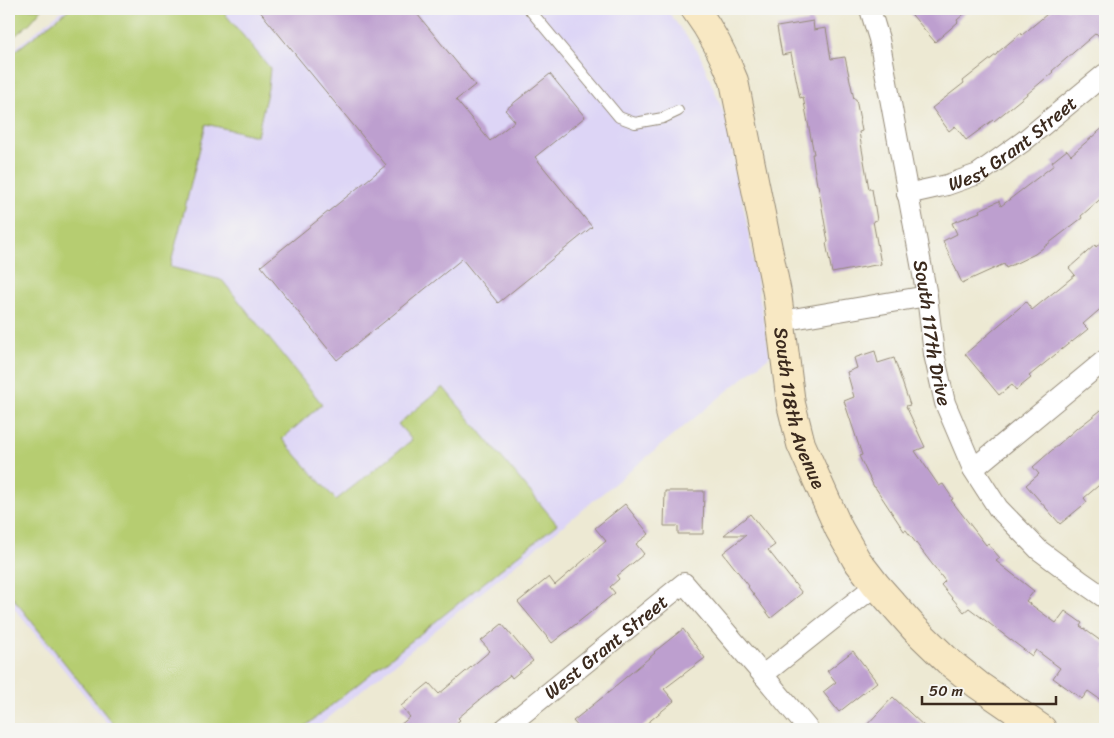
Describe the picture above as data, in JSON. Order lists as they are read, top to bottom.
{
  "streets": {
    "street": ["West Grant Street", "South 117th Drive", "South 118th Avenue"]
  },
  "crossings": [
    ["West Grant Street", "South 117th Drive"]
  ],
  "scale_bar": "50 m"
}
